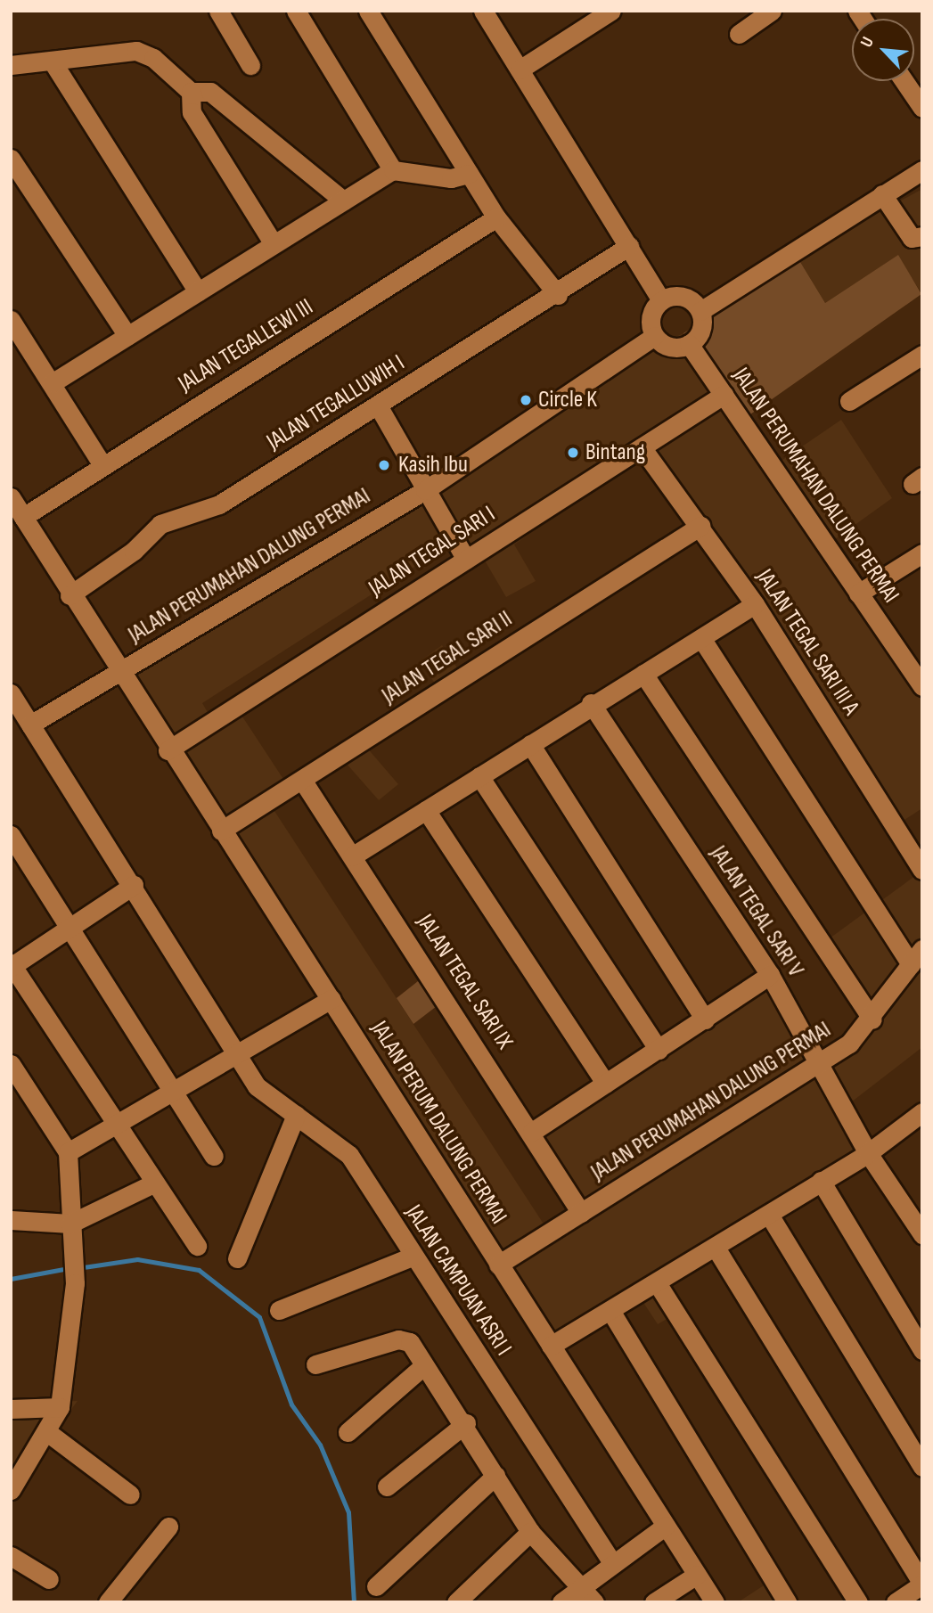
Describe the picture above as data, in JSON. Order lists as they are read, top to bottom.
{
  "streets": {
    "street": [
      "JALAN TEGALLEWI III",
      "JALAN TEGALLUWIH I",
      "JALAN PERUMAHAN DALUNG PERMAI",
      "JALAN TEGAL SARI I",
      "JALAN TEGAL SARI III A",
      "JALAN TEGAL SARI II",
      "JALAN TEGAL SARI V",
      "JALAN TEGAL SARI IX",
      "JALAN PERUM DALUNG PERMAI",
      "JALAN CAMPUAN ASRI I"
    ]
  },
  "crossings": [
    ["JALAN TEGALLEWI III", "JALAN PERUM DALUNG PERMAI"],
    ["JALAN TEGALLUWIH I", "JALAN PERUM DALUNG PERMAI"],
    ["JALAN PERUMAHAN DALUNG PERMAI", "JALAN TEGAL SARI I"],
    ["JALAN PERUMAHAN DALUNG PERMAI", "JALAN TEGAL SARI V"],
    ["JALAN PERUMAHAN DALUNG PERMAI", "JALAN TEGAL SARI IX"],
    ["JALAN PERUMAHAN DALUNG PERMAI", "JALAN PERUM DALUNG PERMAI"],
    ["JALAN PERUMAHAN DALUNG PERMAI", "JALAN CAMPUAN ASRI I"],
    ["JALAN TEGAL SARI I", "JALAN TEGAL SARI III A"],
    ["JALAN TEGAL SARI I", "JALAN PERUM DALUNG PERMAI"],
    ["JALAN TEGAL SARI III A", "JALAN TEGAL SARI II"],
    ["JALAN TEGAL SARI II", "JALAN TEGAL SARI IX"],
    ["JALAN TEGAL SARI II", "JALAN PERUM DALUNG PERMAI"]
  ],
  "places": ["Circle K", "Bintang", "Kasih Ibu"],
  "north": "top left"
}
